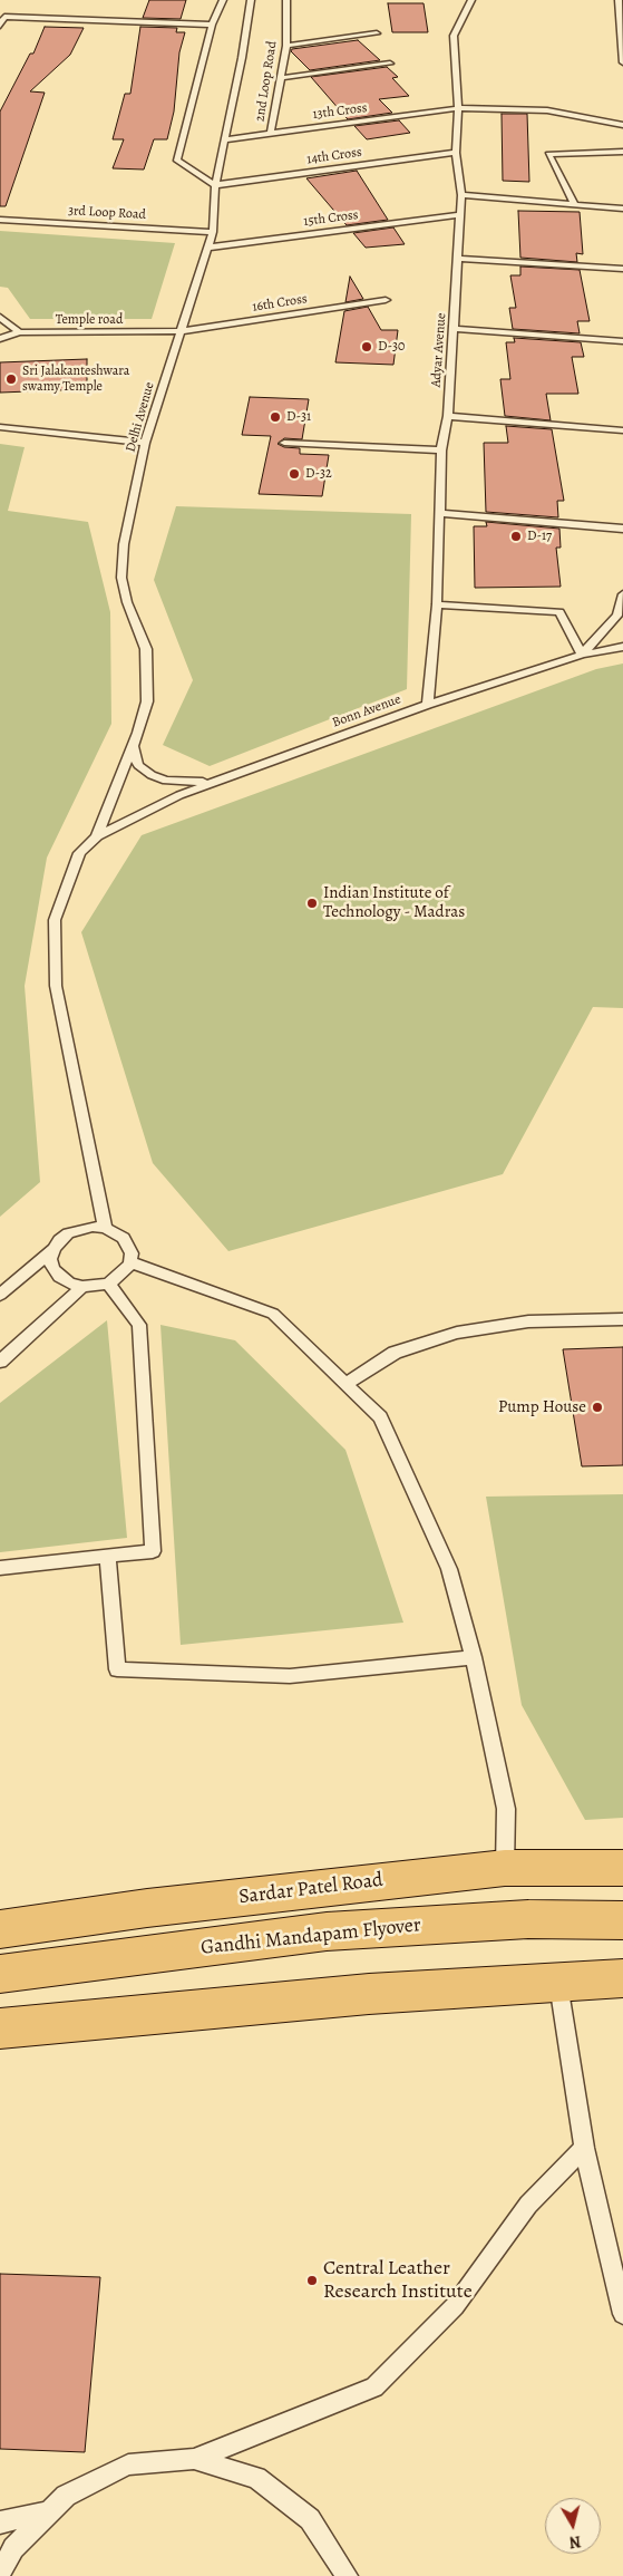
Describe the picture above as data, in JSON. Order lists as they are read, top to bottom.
{
  "streets": {
    "main road": ["Sardar Patel Road", "Gandhi Mandapam Flyover"],
    "lane": [
      "2nd Loop Road",
      "13th Cross",
      "14th Cross",
      "3rd Loop Road",
      "15th Cross",
      "16th Cross",
      "Temple road",
      "Adyar Avenue",
      "Delhi Avenue",
      "Bonn Avenue"
    ]
  },
  "crossings": [
    ["2nd Loop Road", "13th Cross"],
    ["13th Cross", "Adyar Avenue"],
    ["13th Cross", "Delhi Avenue"],
    ["14th Cross", "Adyar Avenue"],
    ["14th Cross", "Delhi Avenue"],
    ["3rd Loop Road", "Delhi Avenue"],
    ["15th Cross", "Adyar Avenue"],
    ["15th Cross", "Delhi Avenue"],
    ["16th Cross", "Temple road"],
    ["16th Cross", "Delhi Avenue"],
    ["Temple road", "Delhi Avenue"],
    ["Adyar Avenue", "Bonn Avenue"],
    ["Delhi Avenue", "Bonn Avenue"]
  ],
  "places": [
    "D-30",
    "Sri Jalakanteshwara swamy Temple",
    "D-31",
    "D-32",
    "D-17",
    "Indian Institute of Technology - Madras",
    "Pump House",
    "Central Leather Research Institute"
  ],
  "north": "bottom"
}
